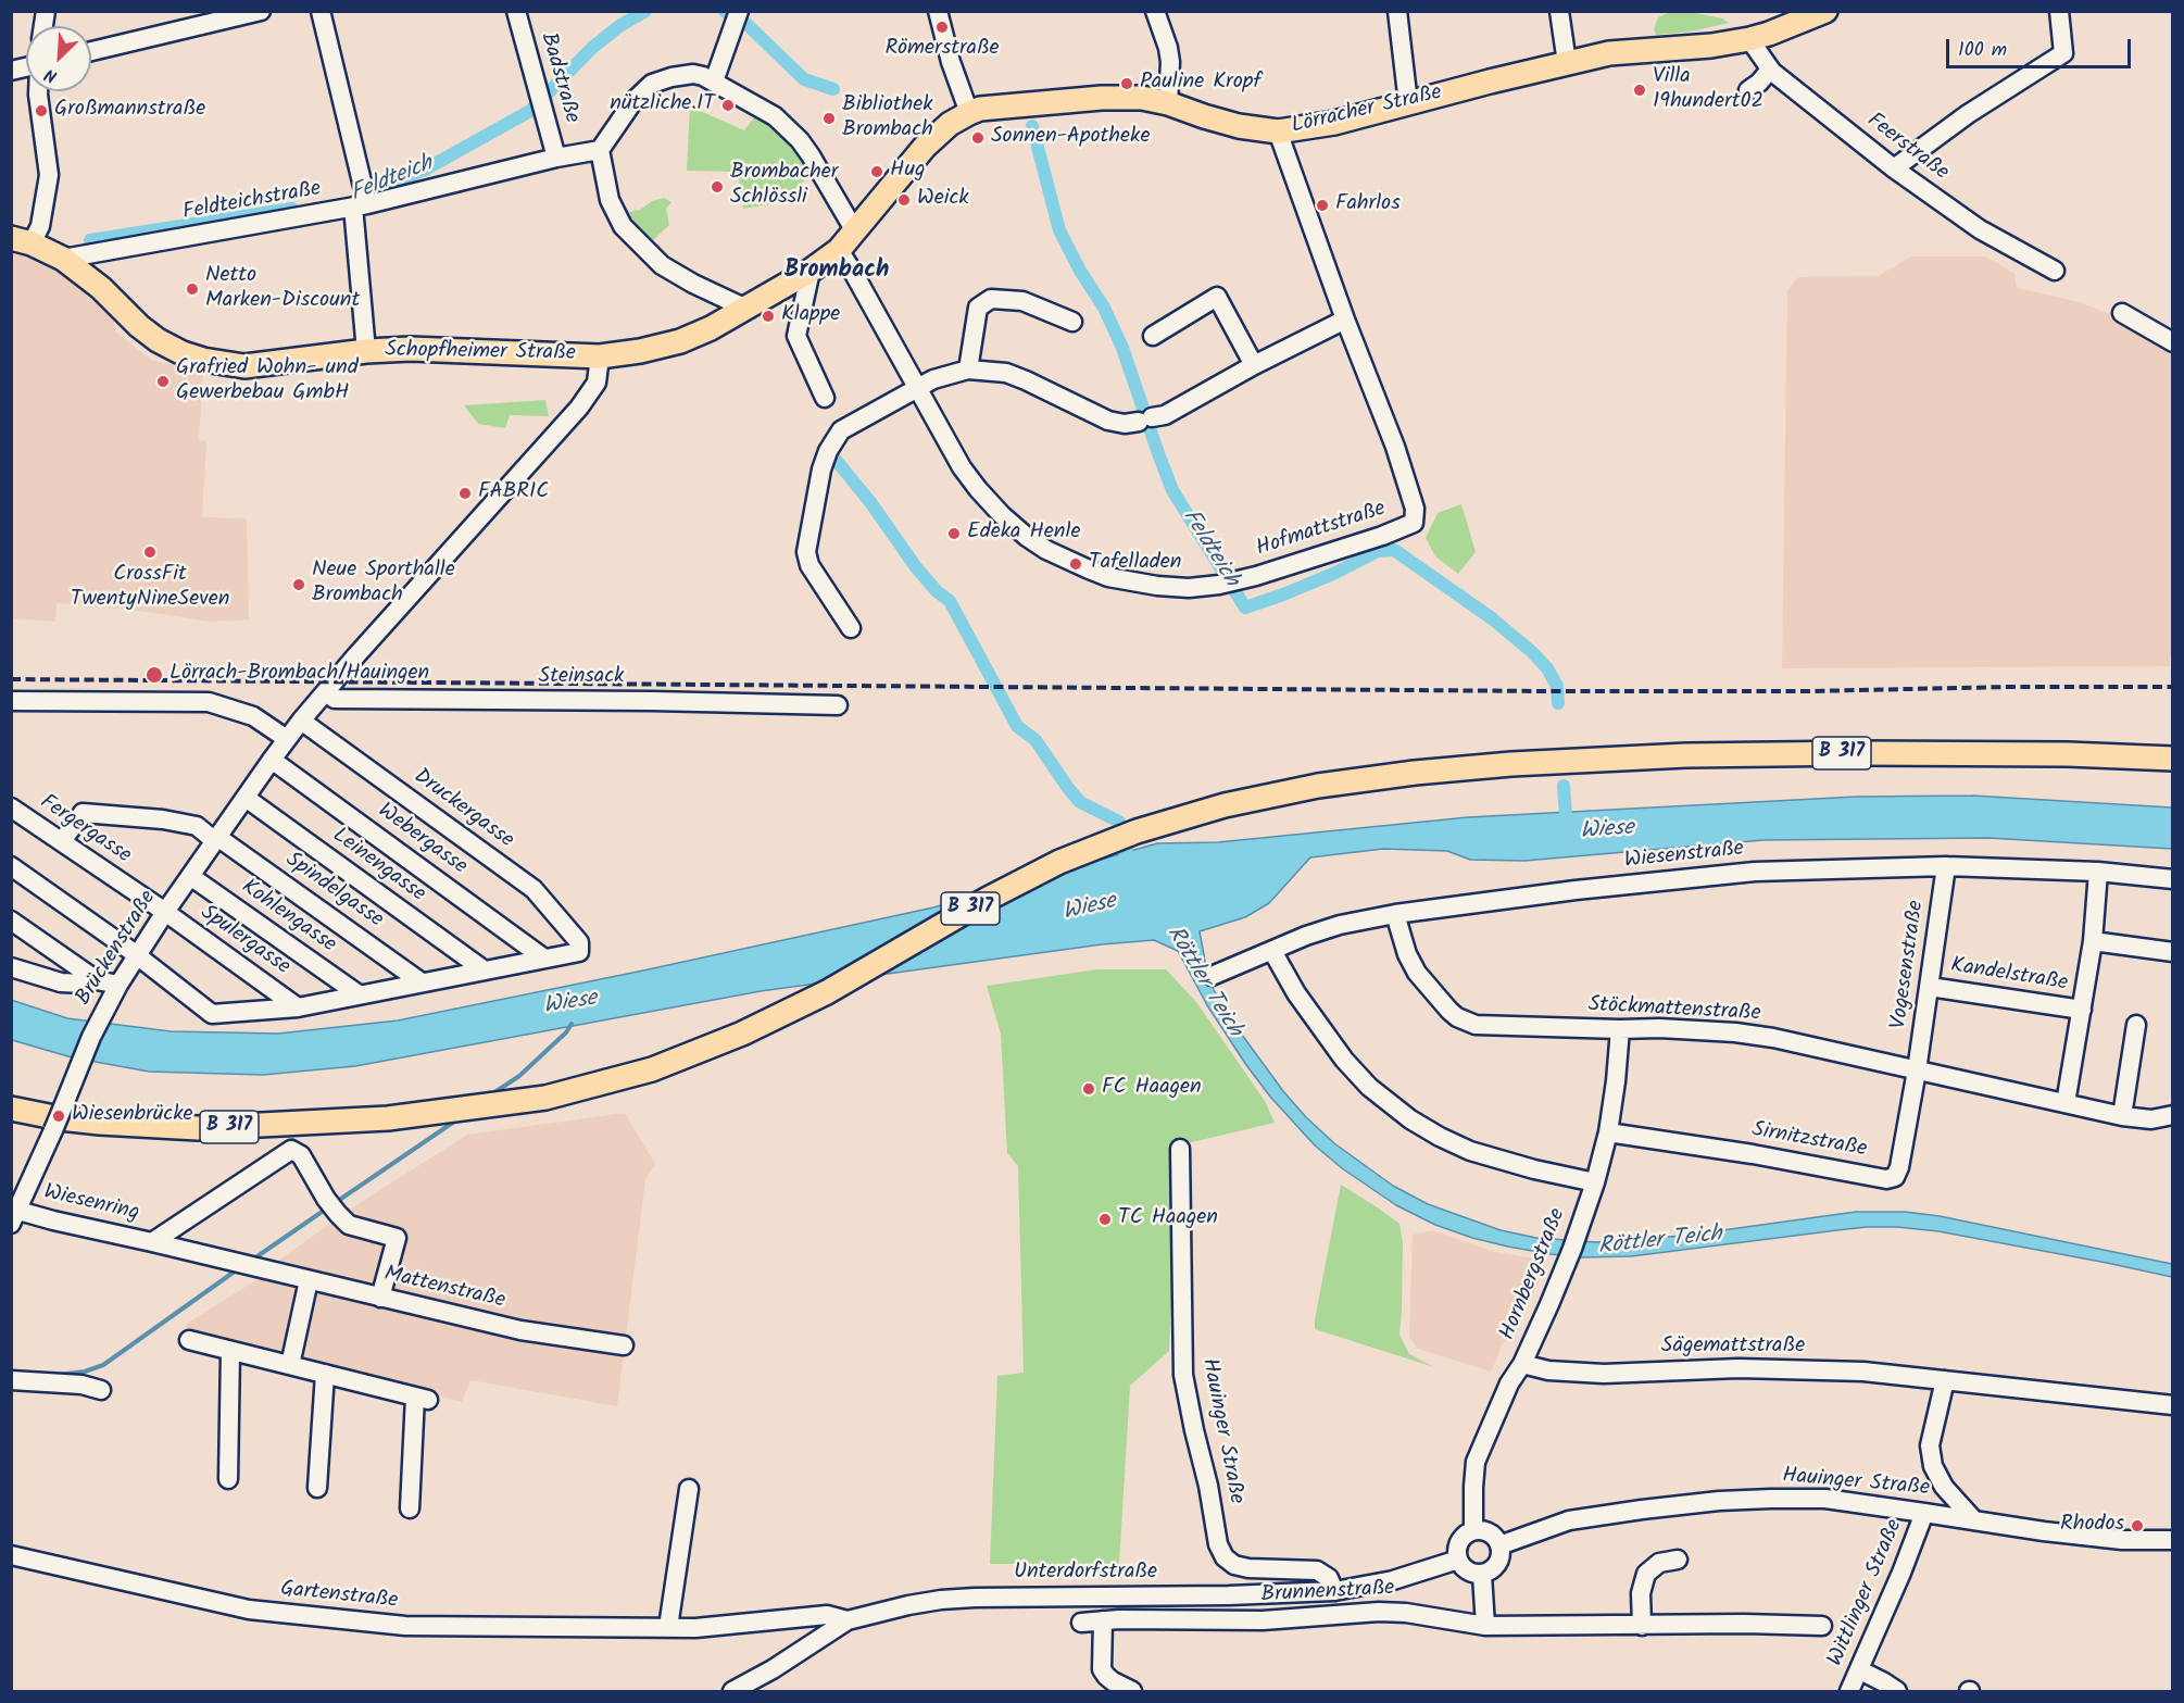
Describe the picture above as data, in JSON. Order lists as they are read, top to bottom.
{
  "streets": {
    "main road": ["Lörracher Straße", "Schopfheimer Straße", "B 317"],
    "street": [
      "Badstraße",
      "Feerstraße",
      "Feldteichstraße",
      "Hofmattstraße",
      "Steinsack",
      "Druckergasse",
      "Fergergasse",
      "Webergasse",
      "Wiesenstraße",
      "Leinengasse",
      "Spindelgasse",
      "Kohlengasse",
      "Spulergasse",
      "Brückenstraße",
      "Vogesenstraße",
      "Kandelstraße",
      "Stöckmattenstraße",
      "Sirnitzstraße",
      "Wiesenring",
      "Hornbergstraße",
      "Mattenstraße",
      "Sägemattstraße",
      "Hauinger Straße",
      "Unterdorfstraße",
      "Brunnenstraße",
      "Wittlinger Straße",
      "Gartenstraße"
    ]
  },
  "crossings": [
    ["Badstraße", "Feldteichstraße"],
    ["Lörracher Straße", "Feerstraße"],
    ["Lörracher Straße", "Feldteichstraße"],
    ["Lörracher Straße", "Schopfheimer Straße"],
    ["Lörracher Straße", "Hofmattstraße"],
    ["Feldteichstraße", "Schopfheimer Straße"],
    ["Feldteichstraße", "Hofmattstraße"],
    ["Schopfheimer Straße", "Hofmattstraße"],
    ["Schopfheimer Straße", "Brückenstraße"],
    ["Steinsack", "Brückenstraße"],
    ["Druckergasse", "Webergasse"],
    ["Druckergasse", "Brückenstraße"],
    ["Fergergasse", "Spindelgasse"],
    ["Fergergasse", "Spulergasse"],
    ["Fergergasse", "Brückenstraße"],
    ["Webergasse", "Brückenstraße"],
    ["Wiesenstraße", "Vogesenstraße"],
    ["Wiesenstraße", "Kandelstraße"],
    ["Wiesenstraße", "Stöckmattenstraße"],
    ["Leinengasse", "Brückenstraße"],
    ["Spindelgasse", "Brückenstraße"],
    ["Kohlengasse", "Brückenstraße"],
    ["Spulergasse", "Brückenstraße"],
    ["Brückenstraße", "Wiesenring"],
    ["Vogesenstraße", "Kandelstraße"],
    ["Vogesenstraße", "Stöckmattenstraße"],
    ["Vogesenstraße", "Sirnitzstraße"],
    ["Kandelstraße", "Stöckmattenstraße"],
    ["Stöckmattenstraße", "Sirnitzstraße"],
    ["Stöckmattenstraße", "Hornbergstraße"],
    ["Sirnitzstraße", "Hornbergstraße"],
    ["Wiesenring", "Mattenstraße"],
    ["Hornbergstraße", "Sägemattstraße"],
    ["Hornbergstraße", "Hauinger Straße"],
    ["Hornbergstraße", "Unterdorfstraße"],
    ["Hauinger Straße", "Unterdorfstraße"],
    ["Hauinger Straße", "Wittlinger Straße"],
    ["Unterdorfstraße", "Gartenstraße"]
  ],
  "districts": ["Brombach"],
  "water": ["Feldteich", "Wiese", "Röttler Teich"],
  "places": [
    "Römerstraße",
    "Pauline Kropf",
    "Villa 19hundert02",
    "nützliche.IT",
    "Großmannstraße",
    "Bibliothek Brombach",
    "Sonnen-Apotheke",
    "Hug",
    "Brombacher Schlössli",
    "Weick",
    "Fahrlos",
    "Netto Marken-Discount",
    "Klappe",
    "Grafried Wohn- und Gewerbebau GmbH",
    "FABRIC",
    "Edeka Henle",
    "CrossFit TwentyNineSeven",
    "Tafelladen",
    "Neue Sporthalle Brombach",
    "Lörrach-Brombach/Hauingen",
    "FC Haagen",
    "Wiesenbrücke",
    "TC Haagen",
    "Rhodos"
  ],
  "scale_bar": "100 m",
  "north": "bottom left"
}
